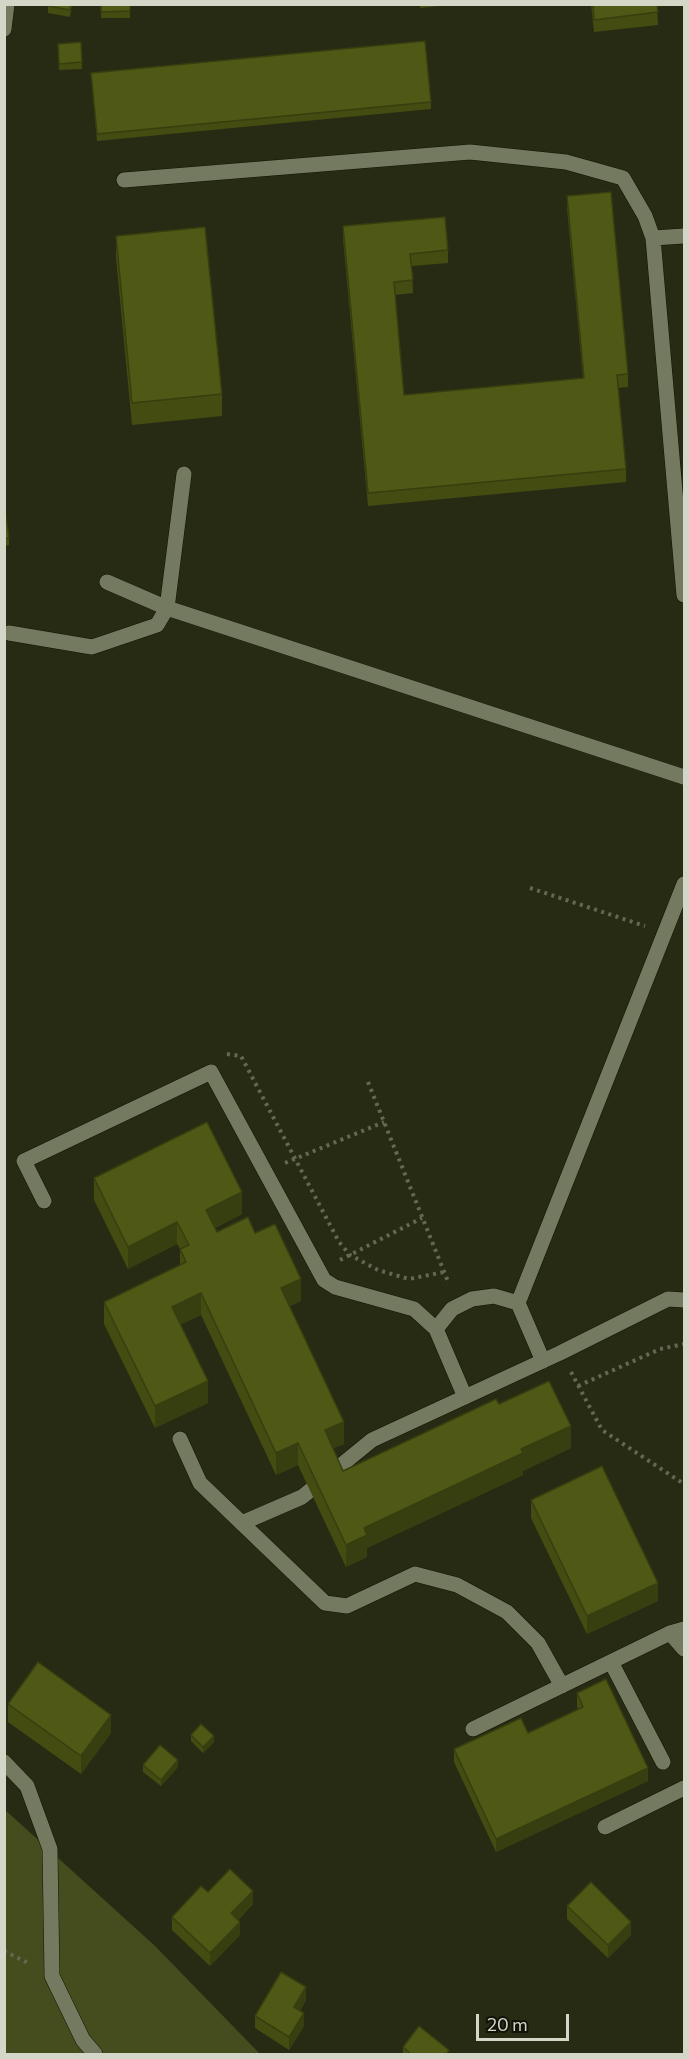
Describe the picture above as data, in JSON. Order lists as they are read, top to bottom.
{
  "scale_bar": "20 m"
}
